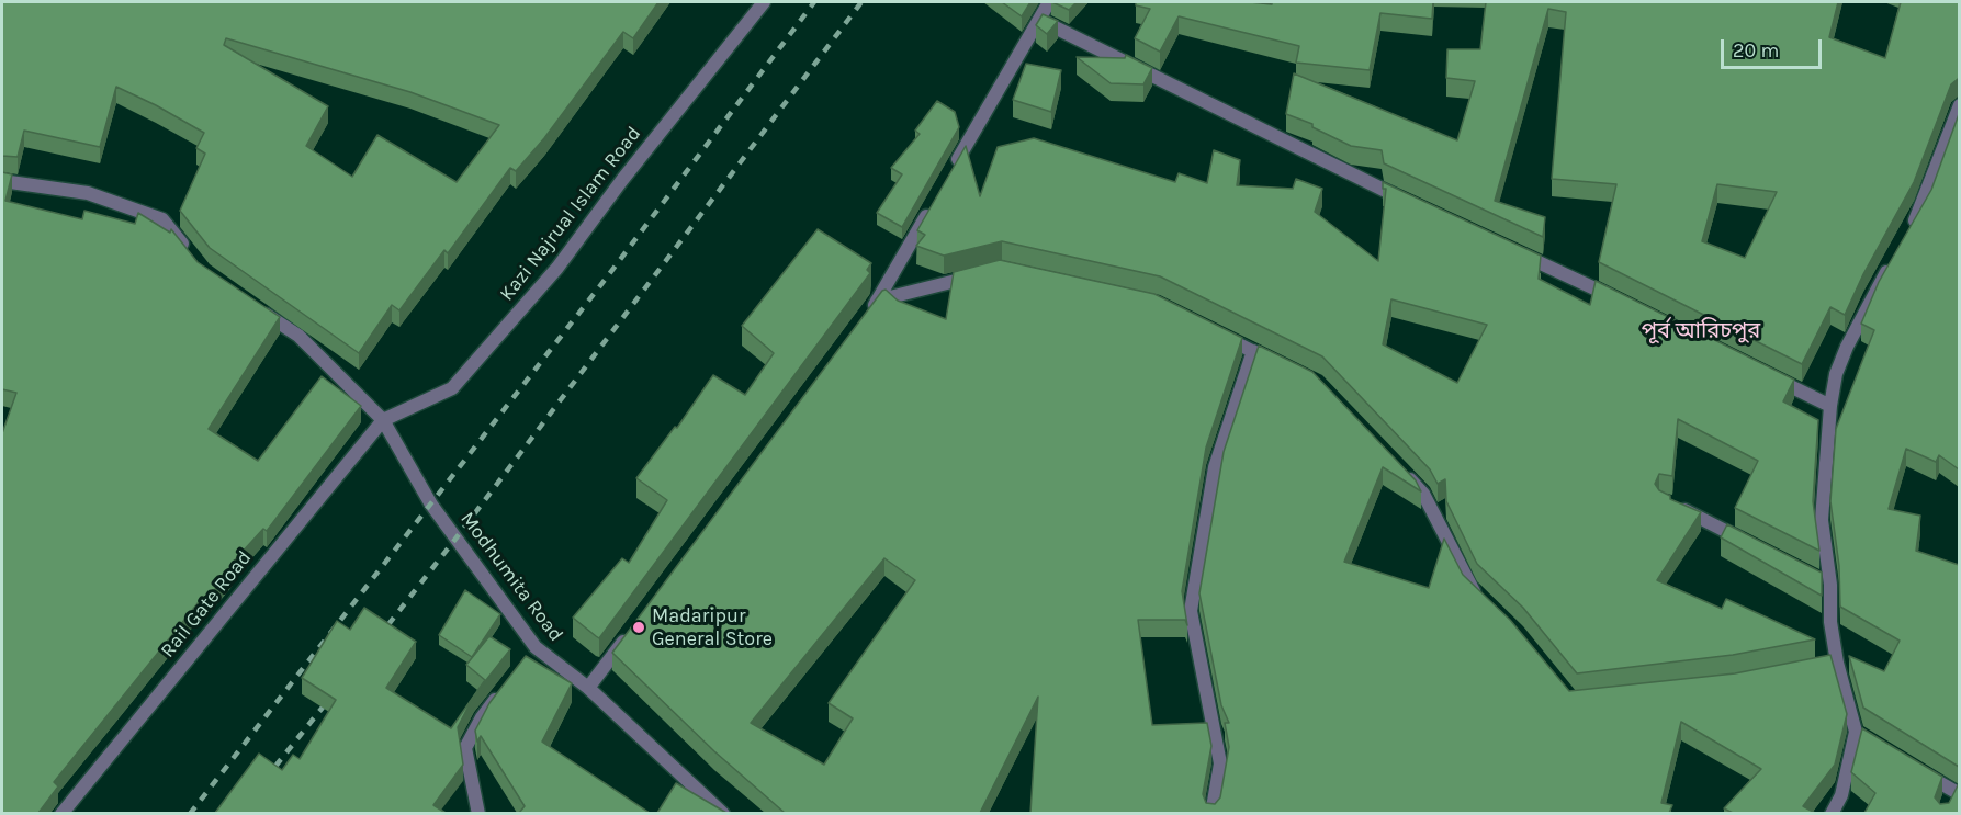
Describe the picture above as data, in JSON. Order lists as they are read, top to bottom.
{
  "streets": {
    "street": ["Kazi Najrual Islam Road", "Modhumita Road", "Rail Gate Road"]
  },
  "crossings": [
    ["Kazi Najrual Islam Road", "Modhumita Road"],
    ["Kazi Najrual Islam Road", "Rail Gate Road"],
    ["Modhumita Road", "Rail Gate Road"]
  ],
  "districts": ["পূর্ব আরিচপুর"],
  "places": ["Madaripur General Store"],
  "scale_bar": "20 m"
}
